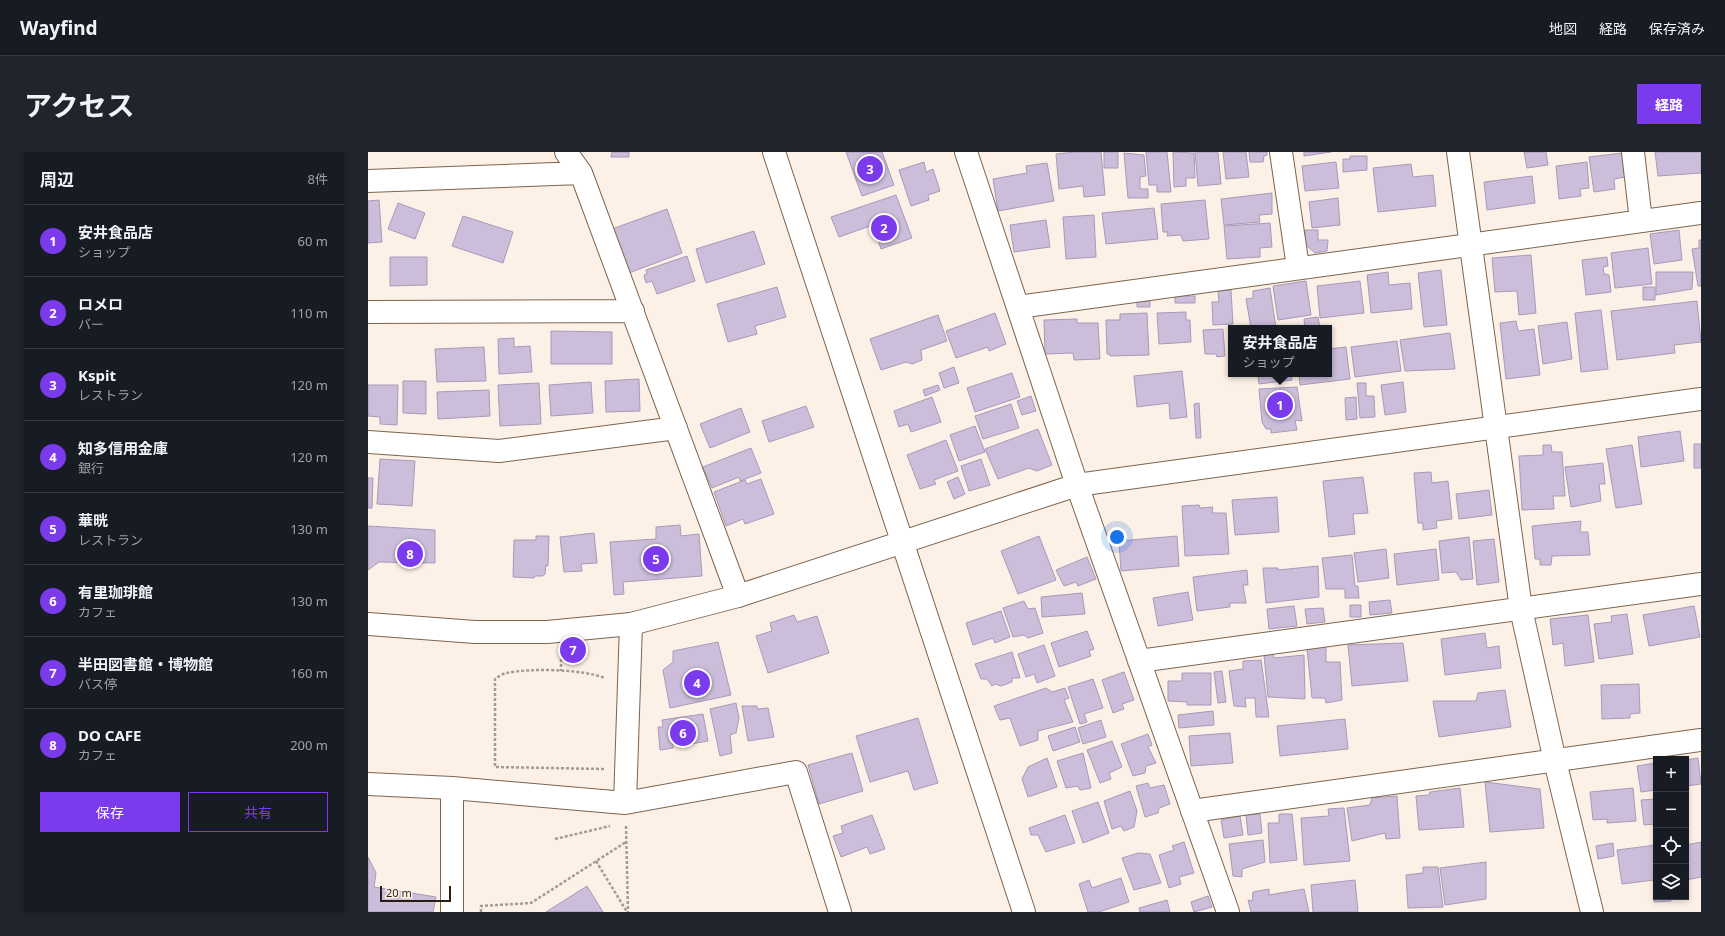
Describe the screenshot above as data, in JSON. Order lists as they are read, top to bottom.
{
  "scale_bar": "20 m",
  "page": {
    "header": "Wayfind",
    "nav": ["地図", "経路", "保存済み"],
    "title": "アクセス",
    "buttons": [
      "経路",
      ["保存", "共有"]
    ],
    "heading": ["周辺", "8件"],
    "pins": [
      "3",
      "2",
      "1",
      "8",
      "5",
      "7",
      "4",
      "6"
    ],
    "list": [
      {
        "mark": "1",
        "name": "安井食品店",
        "note": "ショップ",
        "value": "60 m"
      },
      {
        "mark": "2",
        "name": "ロメロ",
        "note": "バー",
        "value": "110 m"
      },
      {
        "mark": "3",
        "name": "Kspit",
        "note": "レストラン",
        "value": "120 m"
      },
      {
        "mark": "4",
        "name": "知多信用金庫",
        "note": "銀行",
        "value": "120 m"
      },
      {
        "mark": "5",
        "name": "華晄",
        "note": "レストラン",
        "value": "130 m"
      },
      {
        "mark": "6",
        "name": "有里珈琲館",
        "note": "カフェ",
        "value": "130 m"
      },
      {
        "mark": "7",
        "name": "半田図書館・博物館",
        "note": "バス停",
        "value": "160 m"
      },
      {
        "mark": "8",
        "name": "DO CAFE",
        "note": "カフェ",
        "value": "200 m"
      }
    ],
    "popup": ["安井食品店", "ショップ"],
    "map_buttons": ["+", "−"],
    "scale": "20 m"
  }
}
